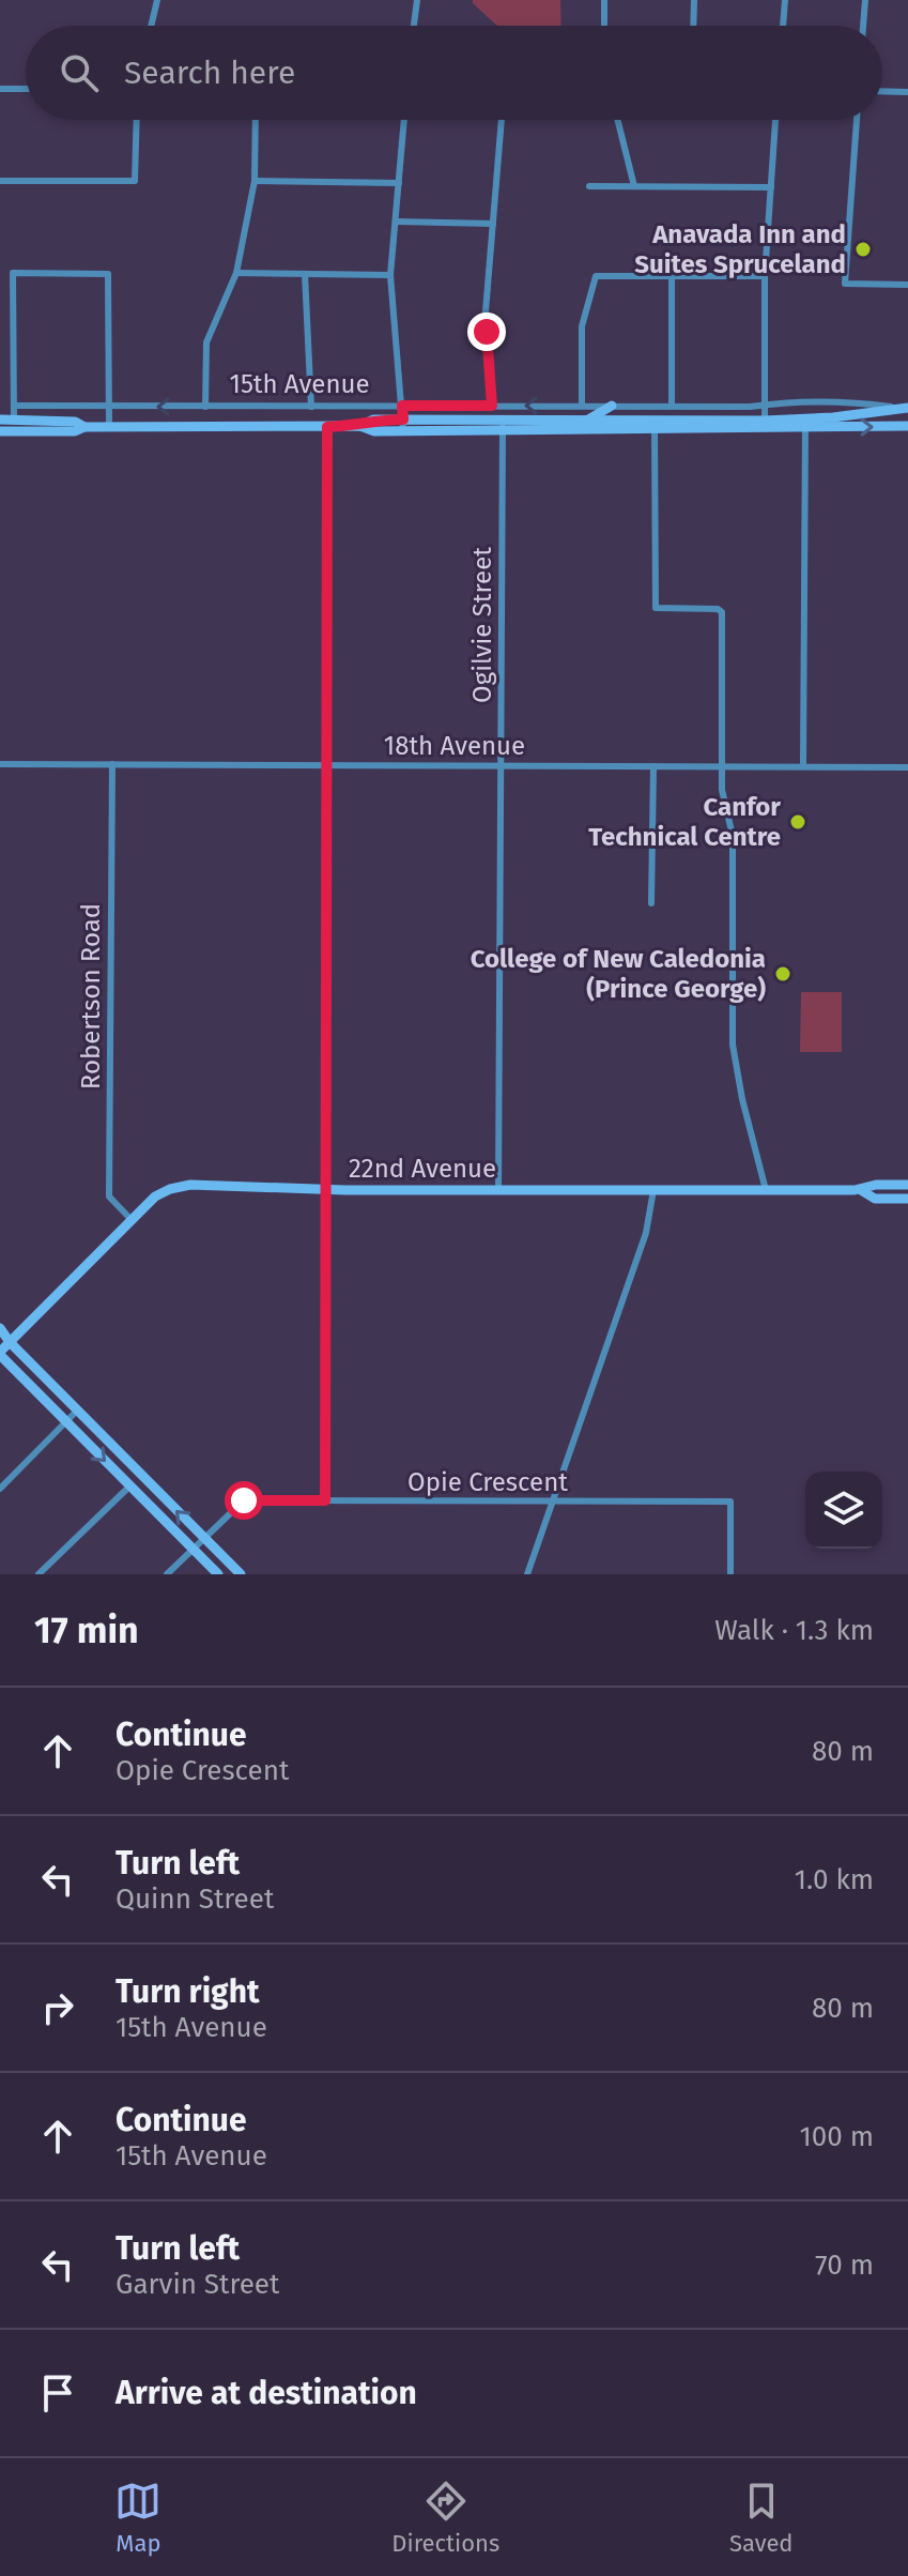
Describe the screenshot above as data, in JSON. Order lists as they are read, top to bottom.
{
  "streets": {
    "main road": ["15th Avenue", "22nd Avenue"],
    "street": [
      "Ogilvie Street",
      "18th Avenue",
      "Robertson Road",
      "Opie Crescent"
    ]
  },
  "crossings": [
    ["15th Avenue", "Ogilvie Street"],
    ["Ogilvie Street", "18th Avenue"],
    ["Ogilvie Street", "22nd Avenue"],
    ["18th Avenue", "Robertson Road"],
    ["Robertson Road", "22nd Avenue"]
  ],
  "places": ["Anavada Inn and Suites Spruceland", "Canfor Technical Centre", "College of New Caledonia (Prince George)"],
  "page": {
    "search": "Search here",
    "heading": ["17 min", "Walk · 1.3 km"],
    "list": [
      ["Continue", "Opie Crescent", "80 m"],
      ["Turn left", "Quinn Street", "1.0 km"],
      ["Turn right", "15th Avenue", "80 m"],
      ["Continue", "15th Avenue", "100 m"],
      ["Turn left", "Garvin Street", "70 m"],
      "Arrive at destination"
    ],
    "nav": ["Map", "Directions", "Saved"]
  }
}
